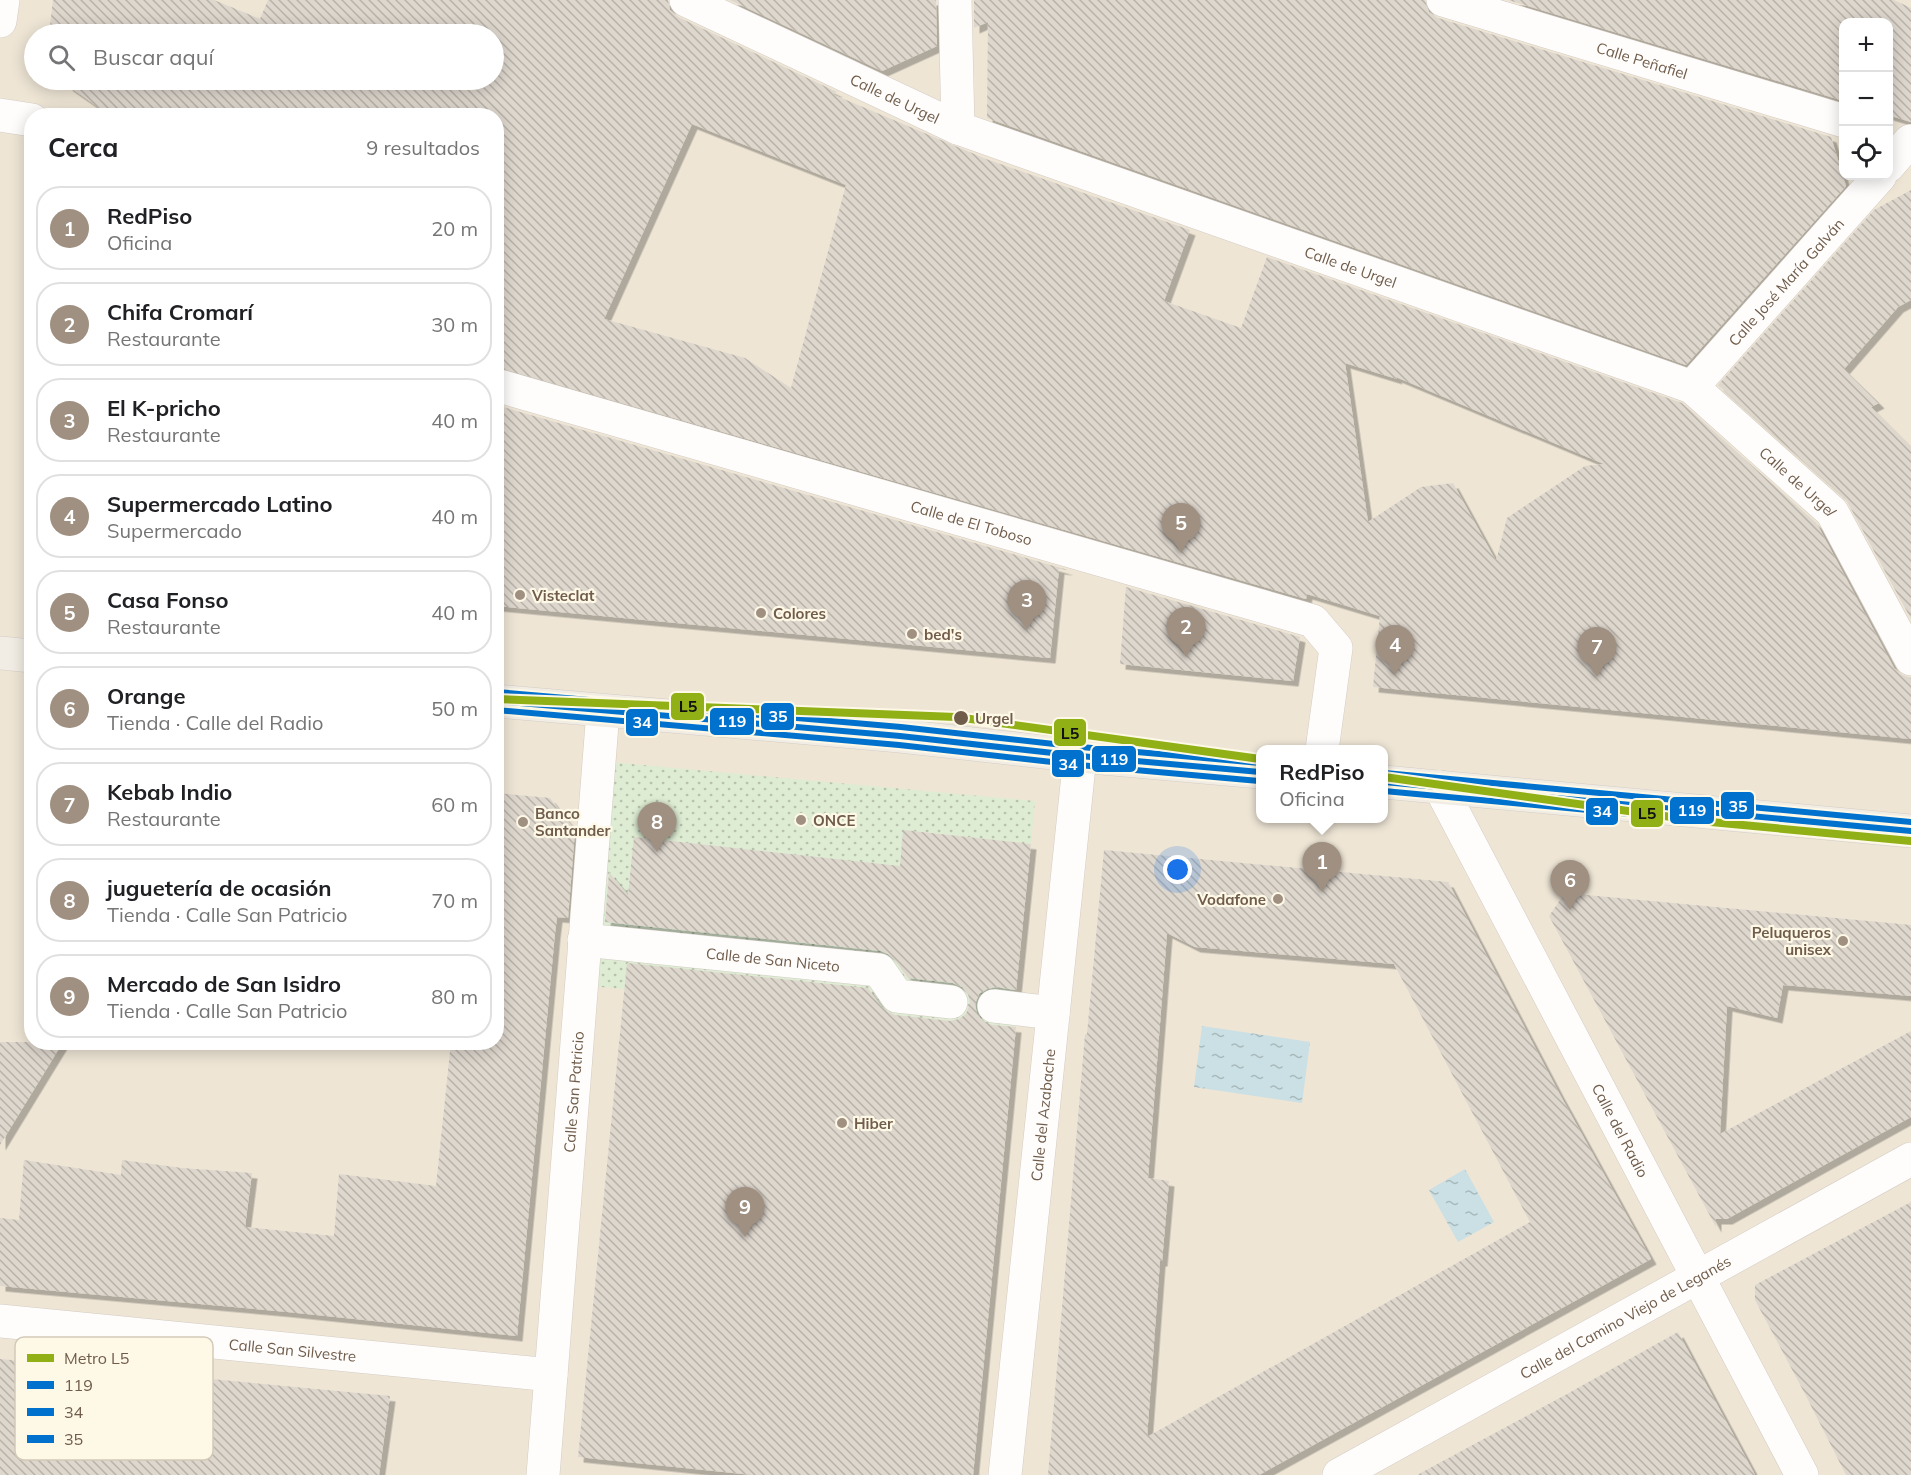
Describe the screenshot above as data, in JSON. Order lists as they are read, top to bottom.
{
  "streets": {
    "street": [
      "Calle Peñafiel",
      "Calle de Urgel",
      "Calle José María Galván",
      "Calle de El Toboso",
      "Calle de San Niceto",
      "Calle San Patricio",
      "Calle del Azabache",
      "Calle del Radio",
      "Calle del Camino Viejo de Leganés",
      "Calle San Silvestre"
    ]
  },
  "crossings": [
    ["Calle de Urgel", "Calle José María Galván"],
    ["Calle de San Niceto", "Calle San Patricio"],
    ["Calle San Patricio", "Calle San Silvestre"],
    ["Calle del Radio", "Calle del Camino Viejo de Leganés"]
  ],
  "places": [
    "Visteclat",
    "Colores",
    "bed's",
    "Urgel",
    "ONCE",
    "Banco Santander",
    "Vodafone",
    "Peluqueros unisex",
    "Hiber"
  ],
  "lines": [
    "transit line 35",
    "metro line L5",
    "transit line 119",
    "transit line 34"
  ],
  "legend": [
    "Metro L5",
    "119",
    "34",
    "35"
  ],
  "page": {
    "map_buttons": ["+", "−"],
    "search": "Buscar aquí",
    "heading": ["Cerca", "9 resultados"],
    "list": [
      {
        "mark": "1",
        "name": "RedPiso",
        "note": "Oficina",
        "value": "20 m"
      },
      {
        "mark": "2",
        "name": "Chifa Cromarí",
        "note": "Restaurante",
        "value": "30 m"
      },
      {
        "mark": "3",
        "name": "El K-pricho",
        "note": "Restaurante",
        "value": "40 m"
      },
      {
        "mark": "4",
        "name": "Supermercado Latino",
        "note": "Supermercado",
        "value": "40 m"
      },
      {
        "mark": "5",
        "name": "Casa Fonso",
        "note": "Restaurante",
        "value": "40 m"
      },
      {
        "mark": "6",
        "name": "Orange",
        "note": "Tienda · Calle del Radio",
        "value": "50 m"
      },
      {
        "mark": "7",
        "name": "Kebab Indio",
        "note": "Restaurante",
        "value": "60 m"
      },
      {
        "mark": "8",
        "name": "juguetería de ocasión",
        "note": "Tienda · Calle San Patricio",
        "value": "70 m"
      },
      {
        "mark": "9",
        "name": "Mercado de San Isidro",
        "note": "Tienda · Calle San Patricio",
        "value": "80 m"
      }
    ],
    "pins": [
      "5",
      "3",
      "2",
      "4",
      "7",
      "8",
      "1",
      "6",
      "9"
    ],
    "popup": ["RedPiso", "Oficina"]
  }
}
